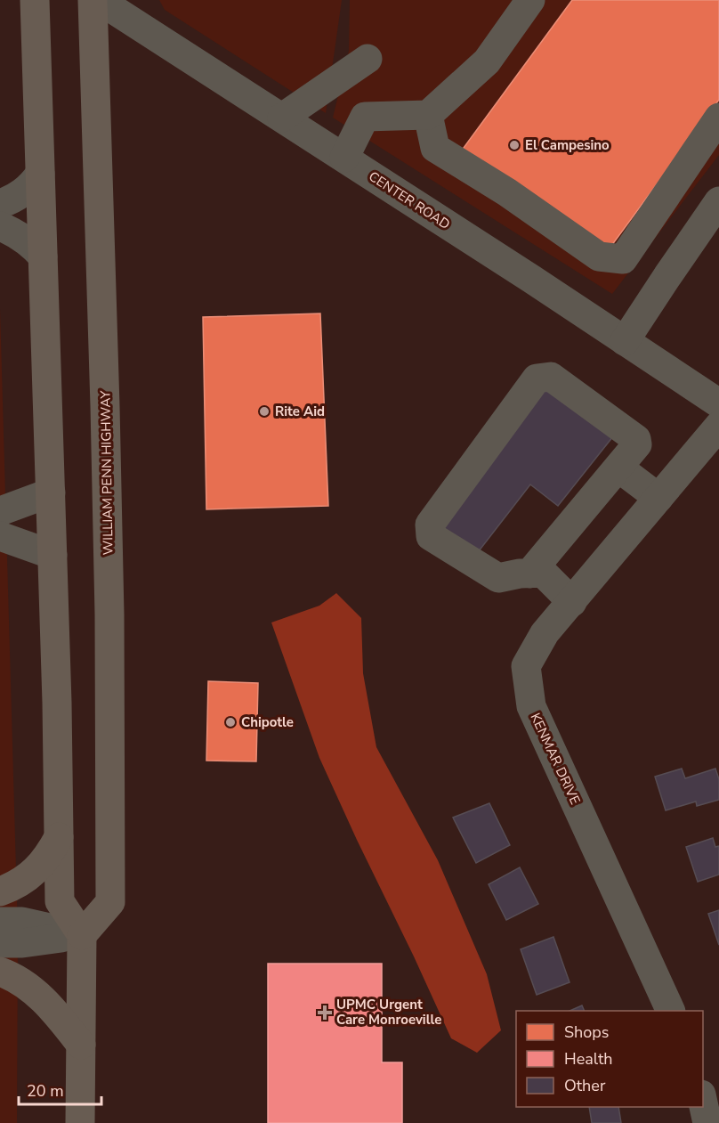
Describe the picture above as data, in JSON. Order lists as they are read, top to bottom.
{
  "streets": {
    "highway": ["WILLIAM PENN HIGHWAY"],
    "street": ["CENTER ROAD", "KENMAR DRIVE"]
  },
  "places": {
    "other": ["El Campesino", "Rite Aid", "Chipotle"],
    "health": ["UPMC Urgent Care Monroeville"]
  },
  "legend": ["Shops", "Health", "Other"],
  "scale_bar": "20 m"
}
